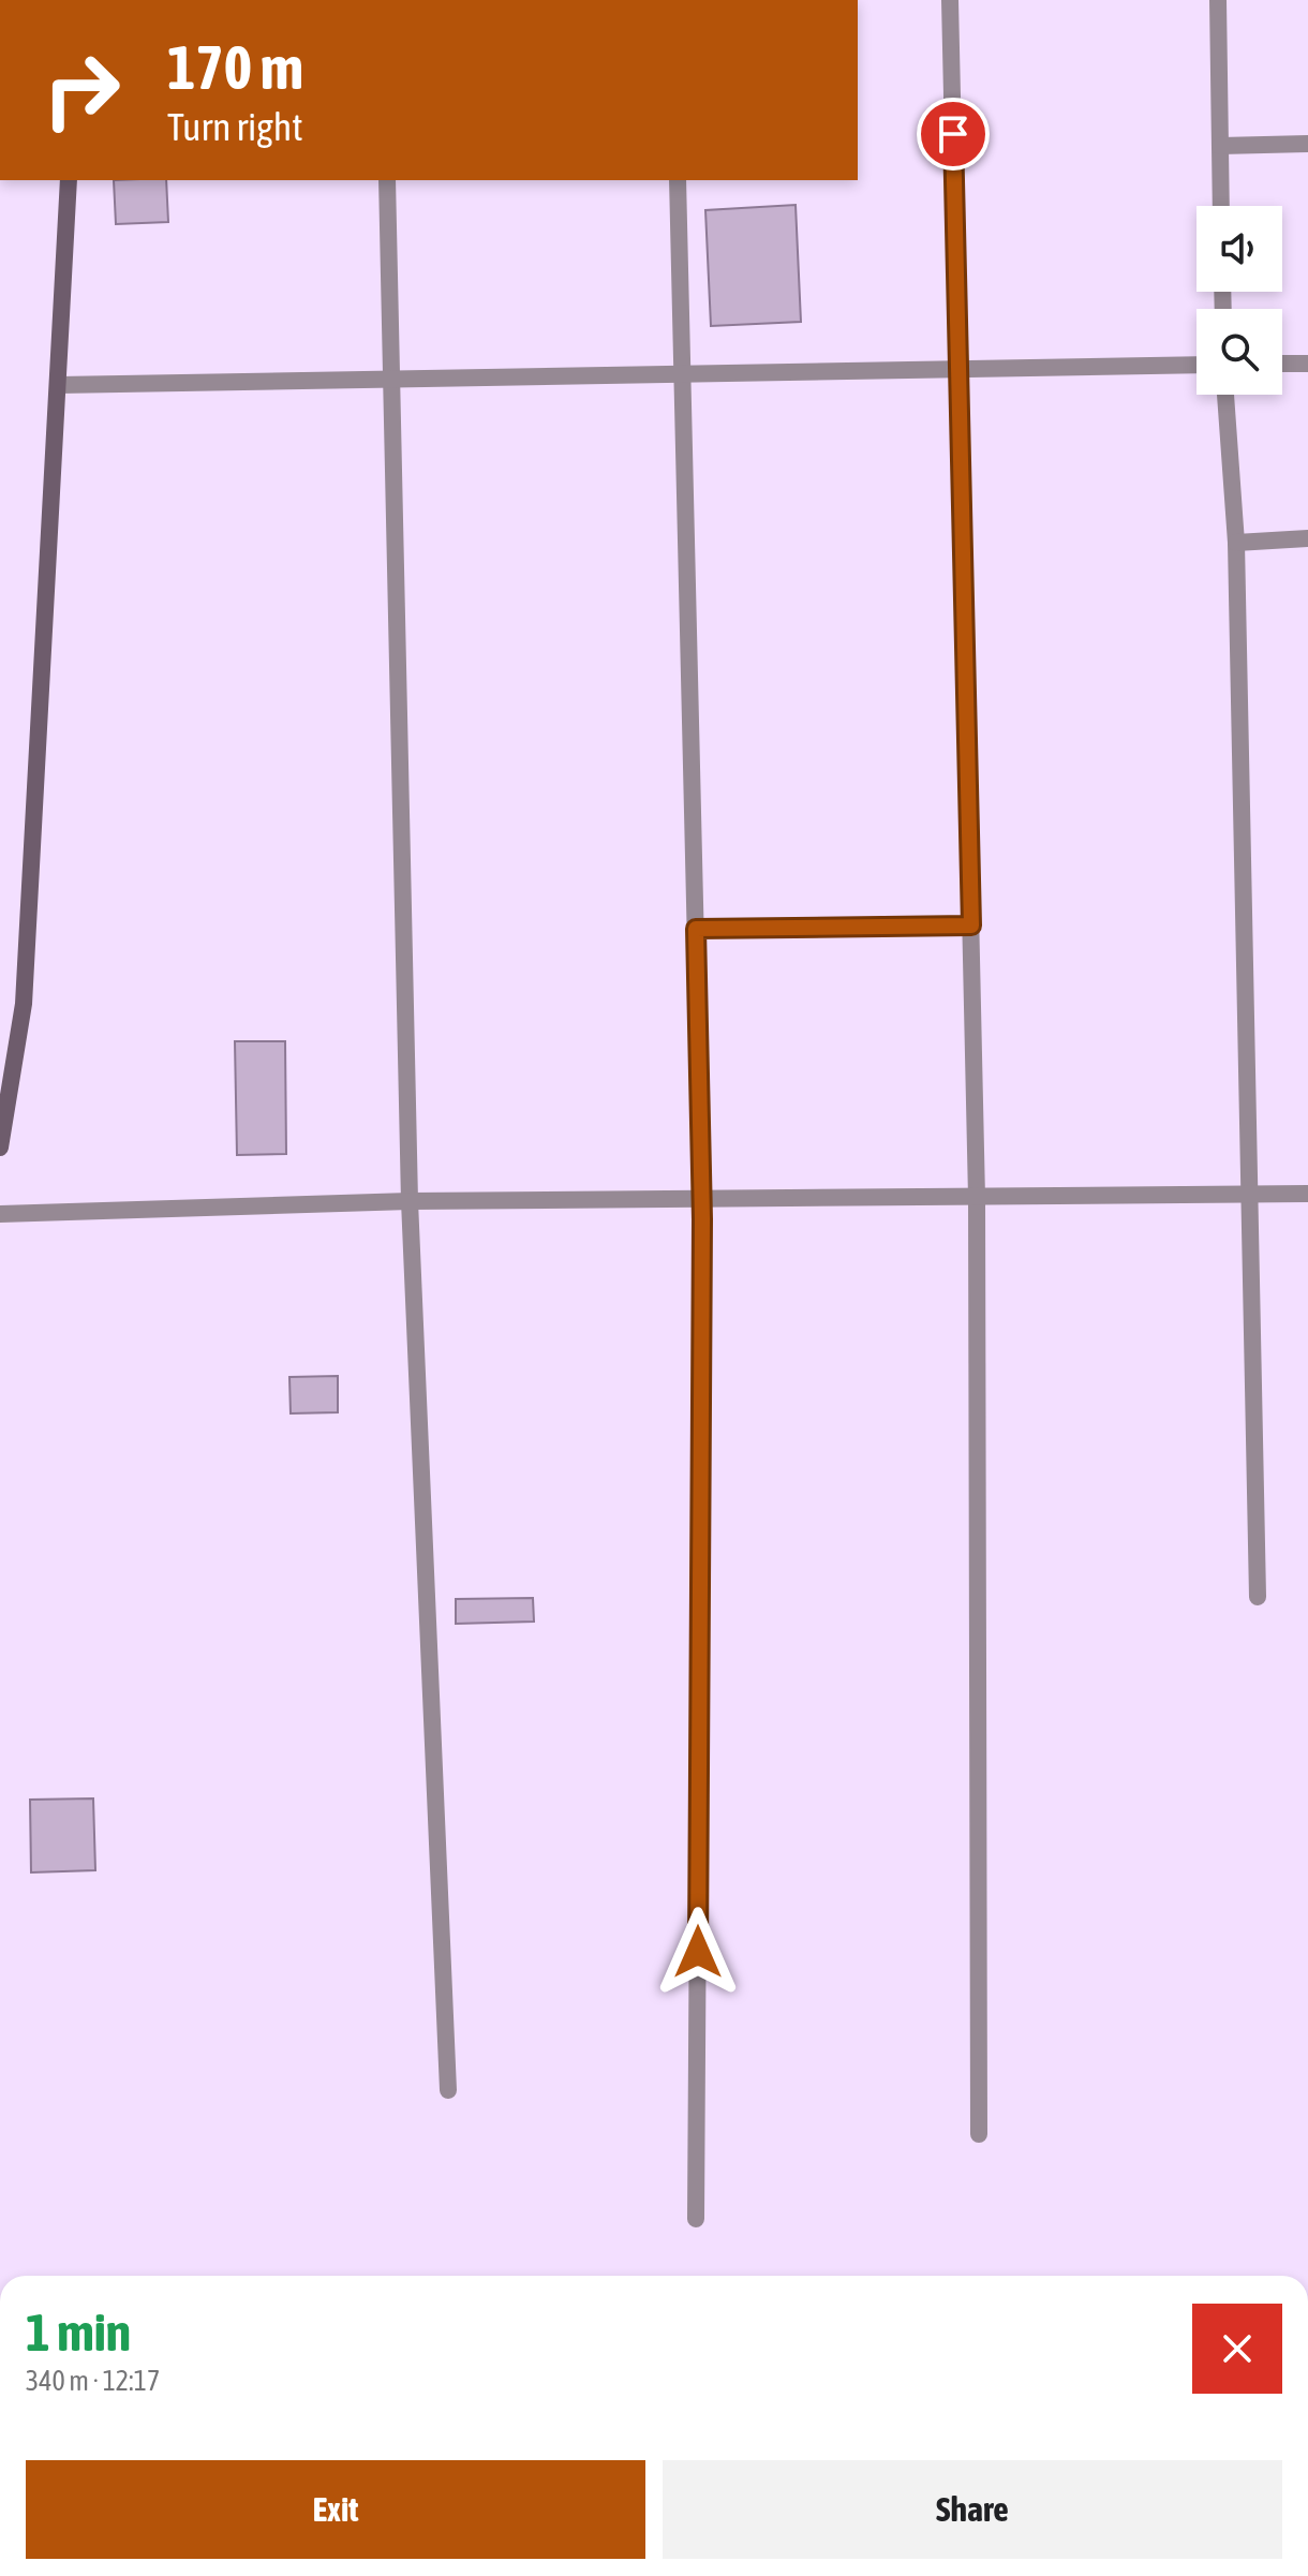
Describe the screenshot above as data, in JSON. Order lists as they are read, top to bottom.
{
  "page": {
    "turn": ["170 m", "Turn right"],
    "heading": ["1 min", "340 m · 12:17"],
    "buttons": ["Exit", "Share"]
  }
}
